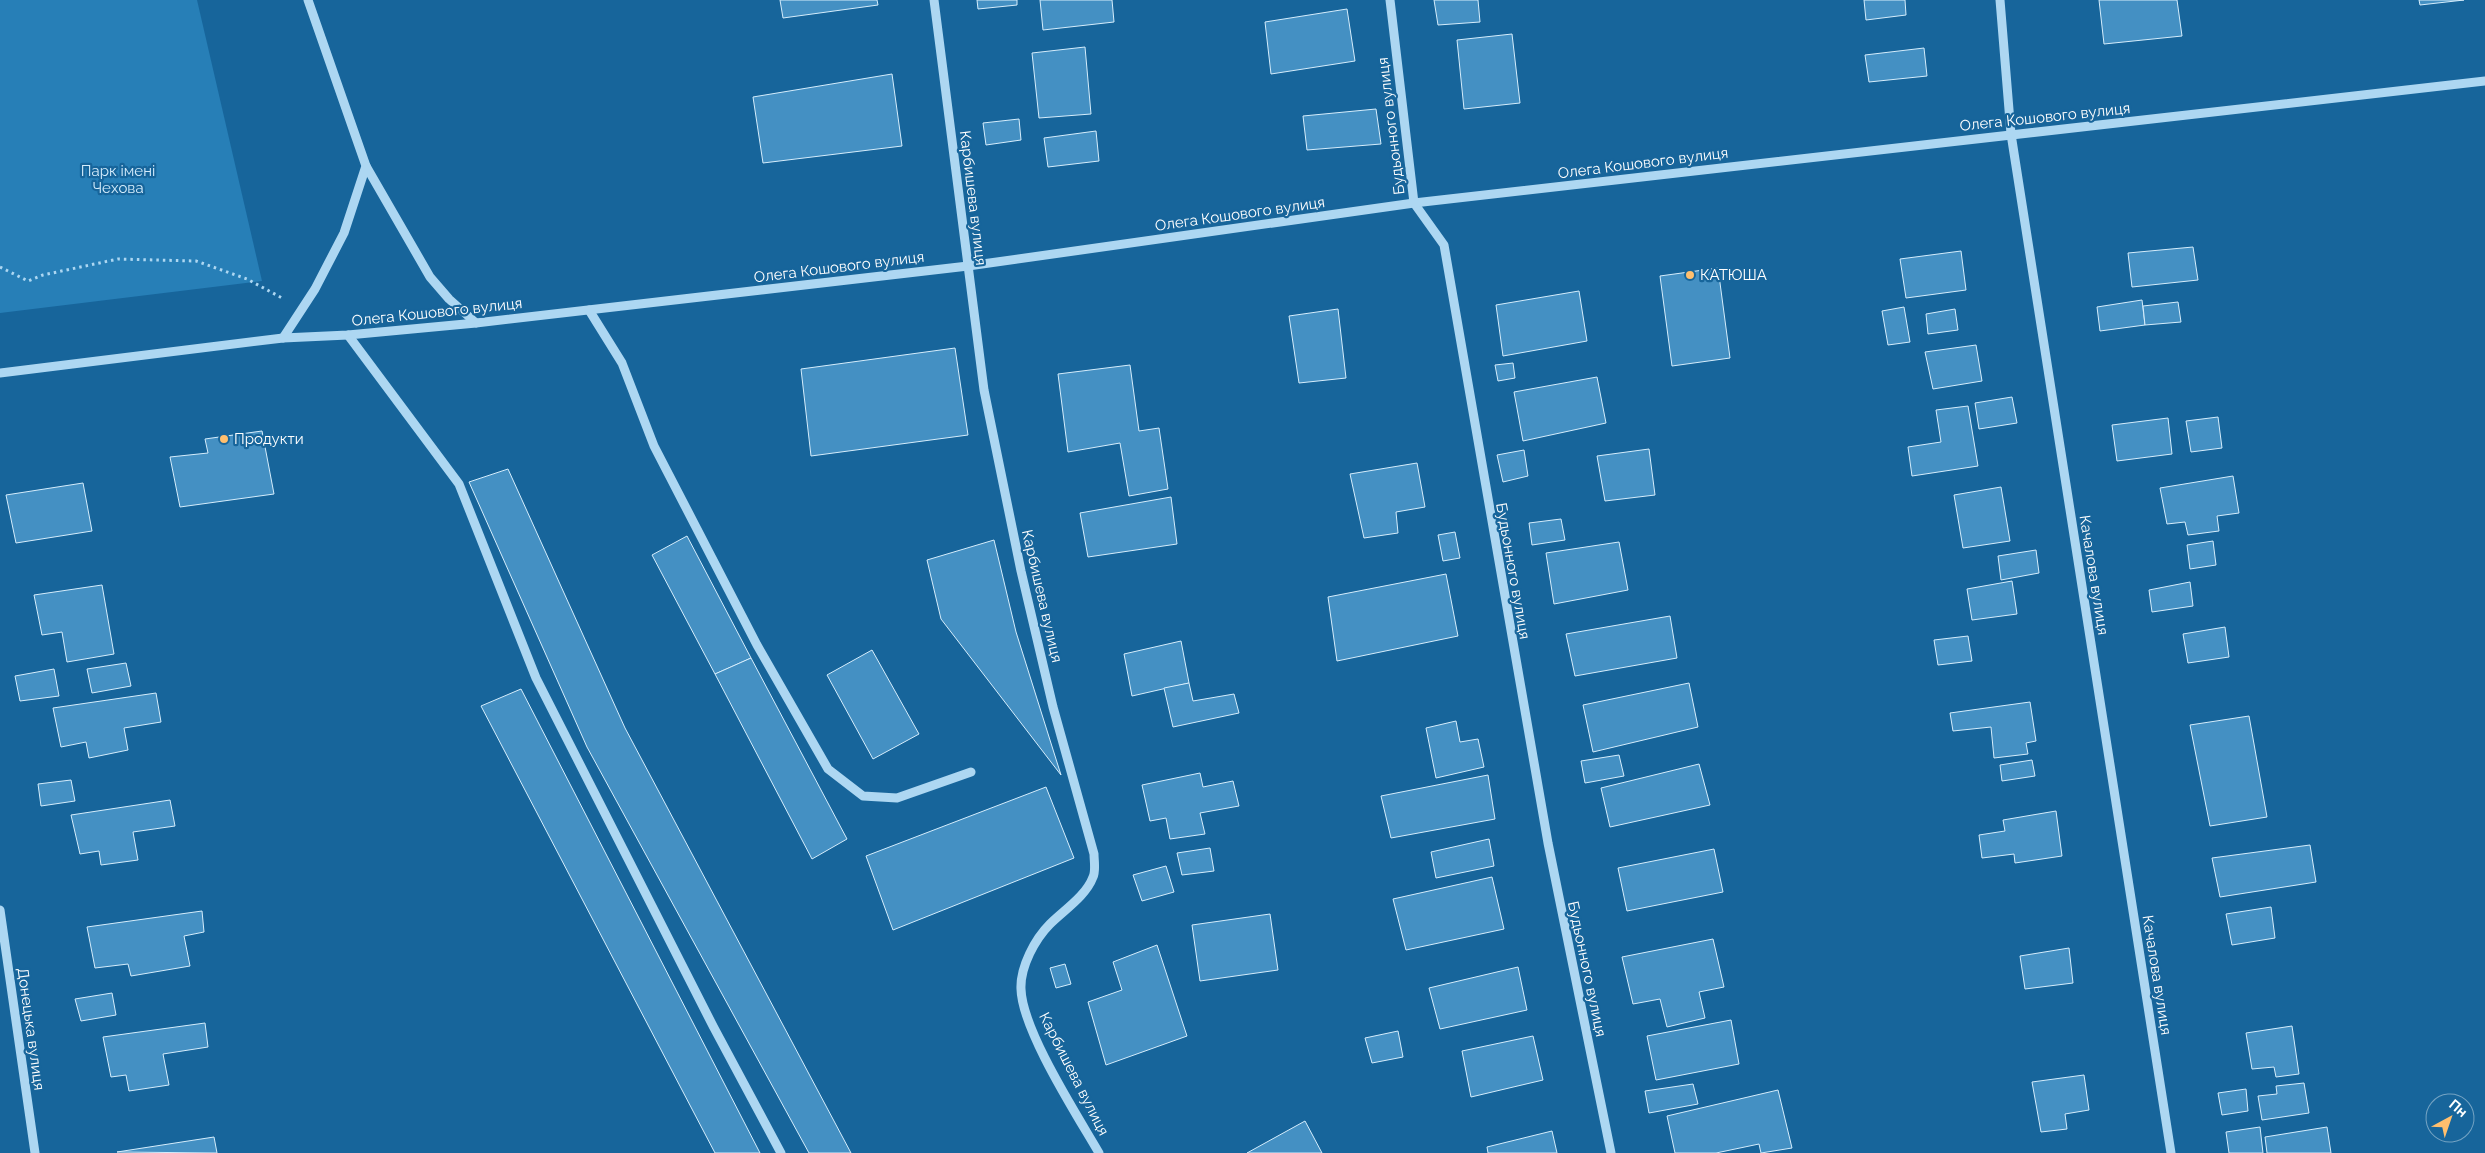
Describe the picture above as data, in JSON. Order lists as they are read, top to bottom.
{
  "streets": {
    "street": [
      "Олега Кошового вулиця",
      "Будьонного вулиця",
      "Карбишева вулиця",
      "Качалова вулиця",
      "Донецька вулиця"
    ]
  },
  "crossings": [
    ["Олега Кошового вулиця", "Будьонного вулиця"],
    ["Олега Кошового вулиця", "Карбишева вулиця"],
    ["Олега Кошового вулиця", "Качалова вулиця"]
  ],
  "parks": ["Парк імені Чехова"],
  "places": ["КАТЮША", "Продукти"],
  "north": "top right"
}
